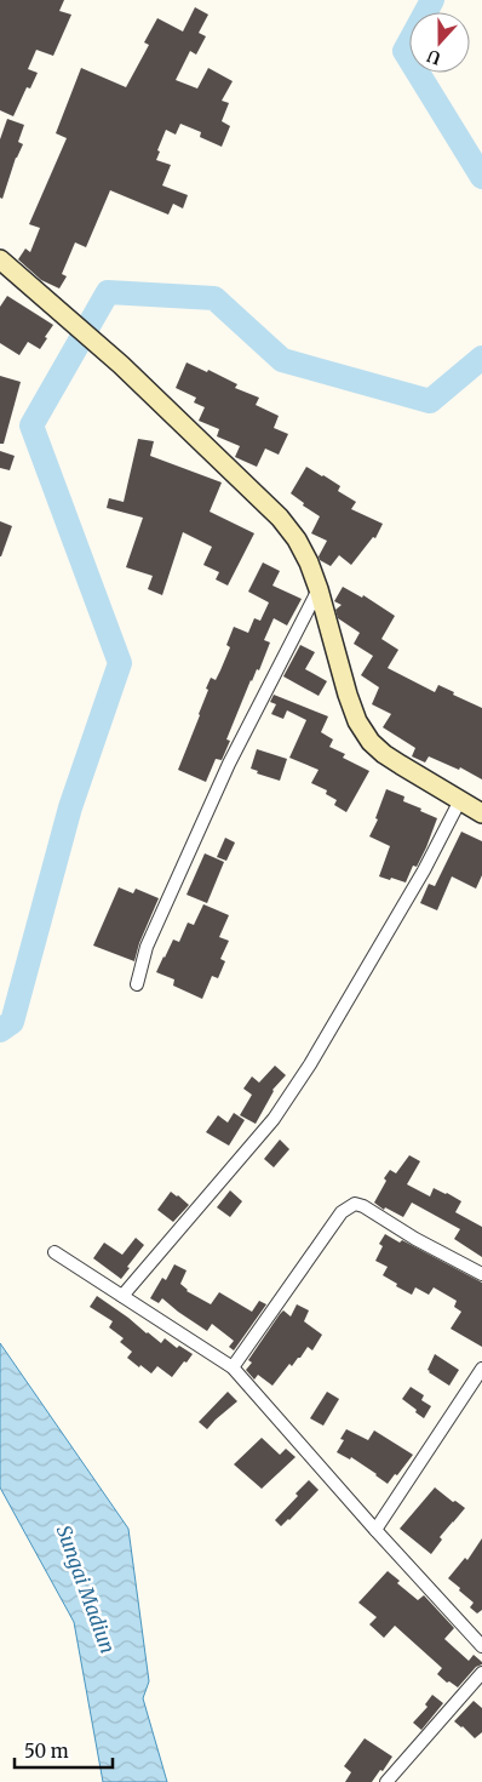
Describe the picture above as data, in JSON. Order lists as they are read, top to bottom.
{
  "water": ["Sungai Madiun"],
  "scale_bar": "50 m",
  "north": "bottom"
}
